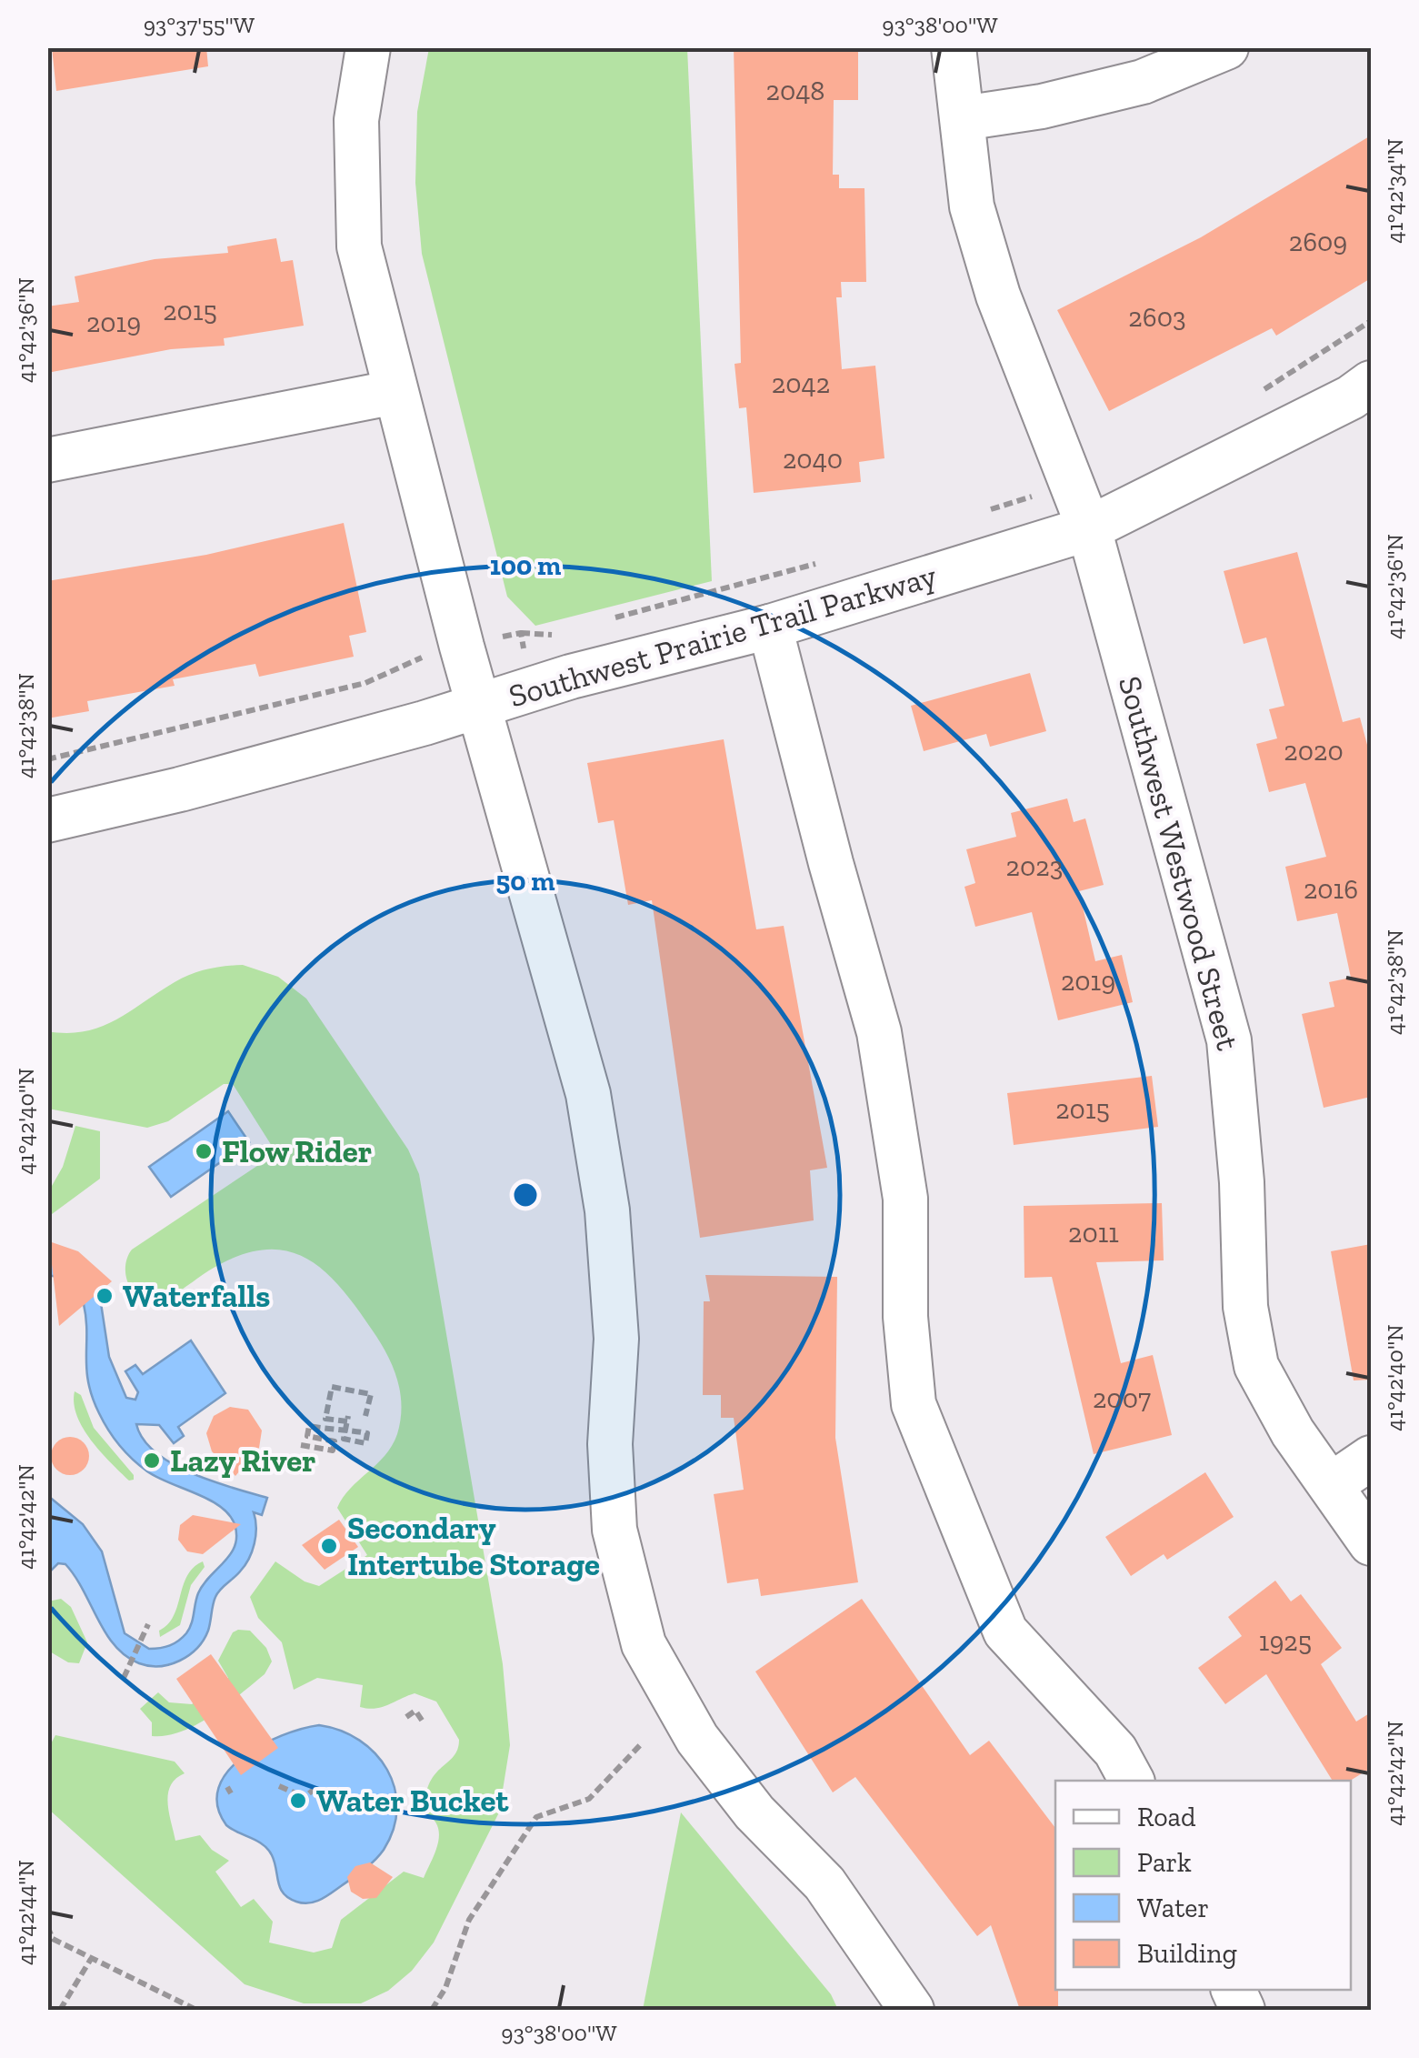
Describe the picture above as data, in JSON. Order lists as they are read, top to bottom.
{
  "streets": {
    "street": ["Southwest Prairie Trail Parkway", "Southwest Westwood Street"]
  },
  "crossings": [
    ["Southwest Prairie Trail Parkway", "Southwest Westwood Street"]
  ],
  "places": [
    "Flow Rider",
    "Waterfalls",
    "Lazy River",
    "Secondary Intertube Storage",
    "Water Bucket"
  ],
  "house_numbers": [
    "2048",
    "2609",
    "2015",
    "2603",
    "2019",
    "2042",
    "2040",
    "2020",
    "2023",
    "2016",
    "2019",
    "2015",
    "2011",
    "2007",
    "1925"
  ],
  "legend": [
    "Road",
    "Park",
    "Water",
    "Building"
  ],
  "coordinates": [
    "93°37'55\"W",
    "93°38'00\"W",
    "41°42'34\"N",
    "41°42'36\"N",
    "41°42'38\"N",
    "41°42'40\"N",
    "41°42'42\"N",
    "41°42'44\"N"
  ],
  "rings": ["100 m", "50 m"]
}
